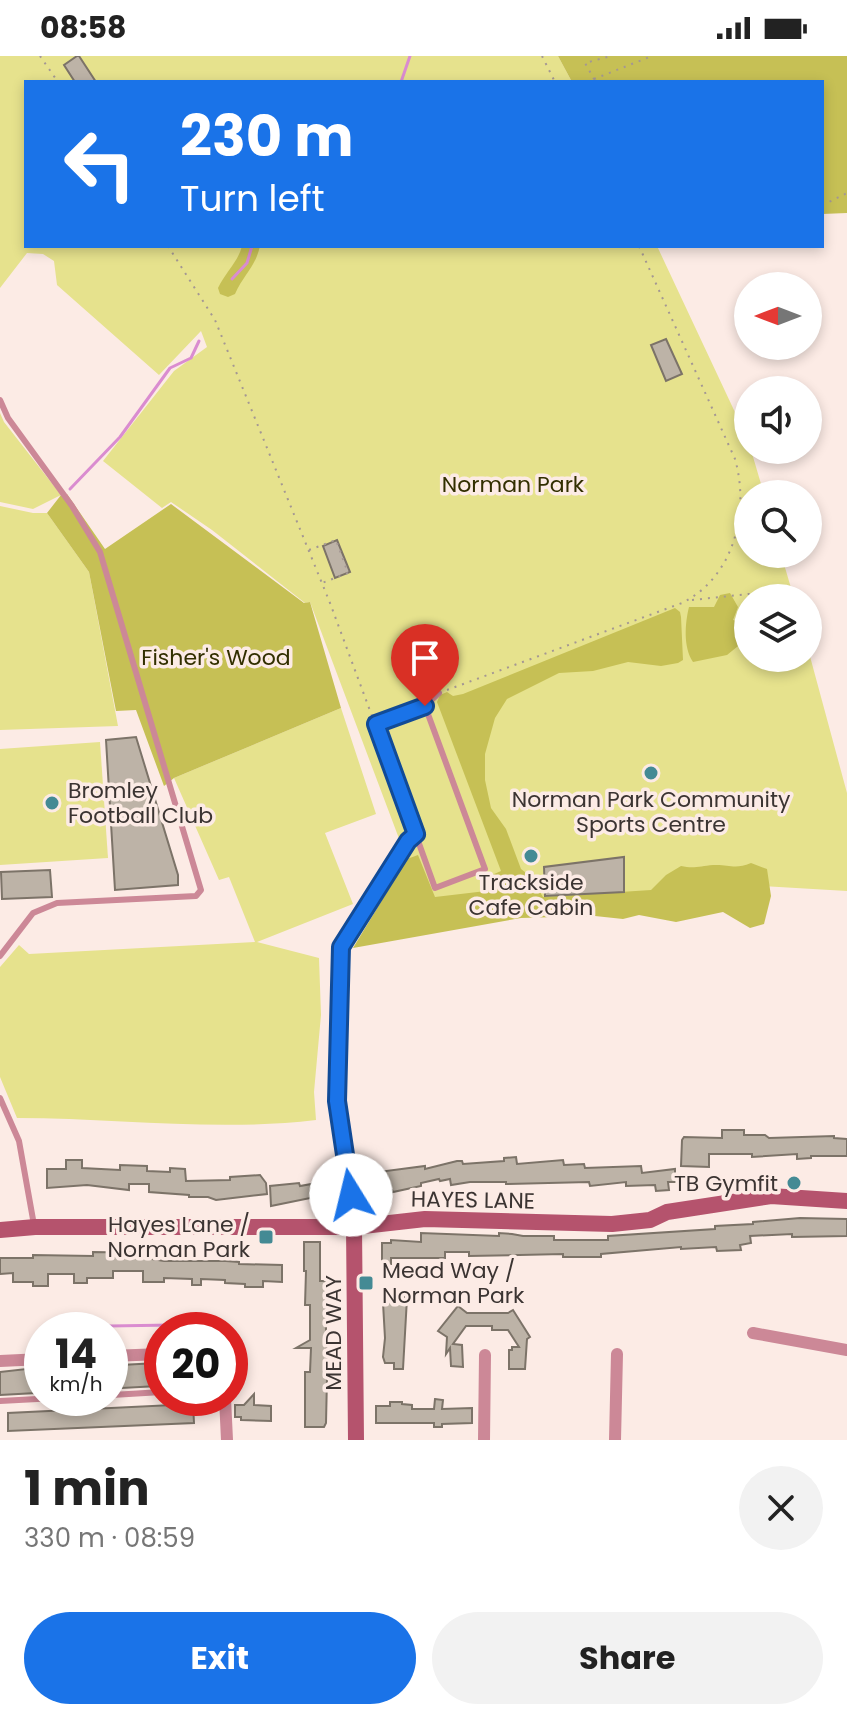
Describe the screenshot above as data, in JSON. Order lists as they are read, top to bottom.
{
  "streets": {
    "main road": ["HAYES LANE", "MEAD WAY"]
  },
  "crossings": [
    ["HAYES LANE", "MEAD WAY"]
  ],
  "parks": ["Norman Park", "Fisher's Wood"],
  "places": {
    "other": [
      "Norman Park Community Sports Centre",
      "Bromley Football Club",
      "Trackside Cafe Cabin",
      "TB Gymfit"
    ],
    "transit": ["Hayes Lane / Norman Park", "Mead Way / Norman Park"]
  },
  "north": "left",
  "page": {
    "status": "08:58",
    "turn": ["230 m", "Turn left"],
    "speed": "14 km/h",
    "limit": "20",
    "heading": ["1 min", "330 m · 08:59"],
    "buttons": ["Exit", "Share"]
  }
}
